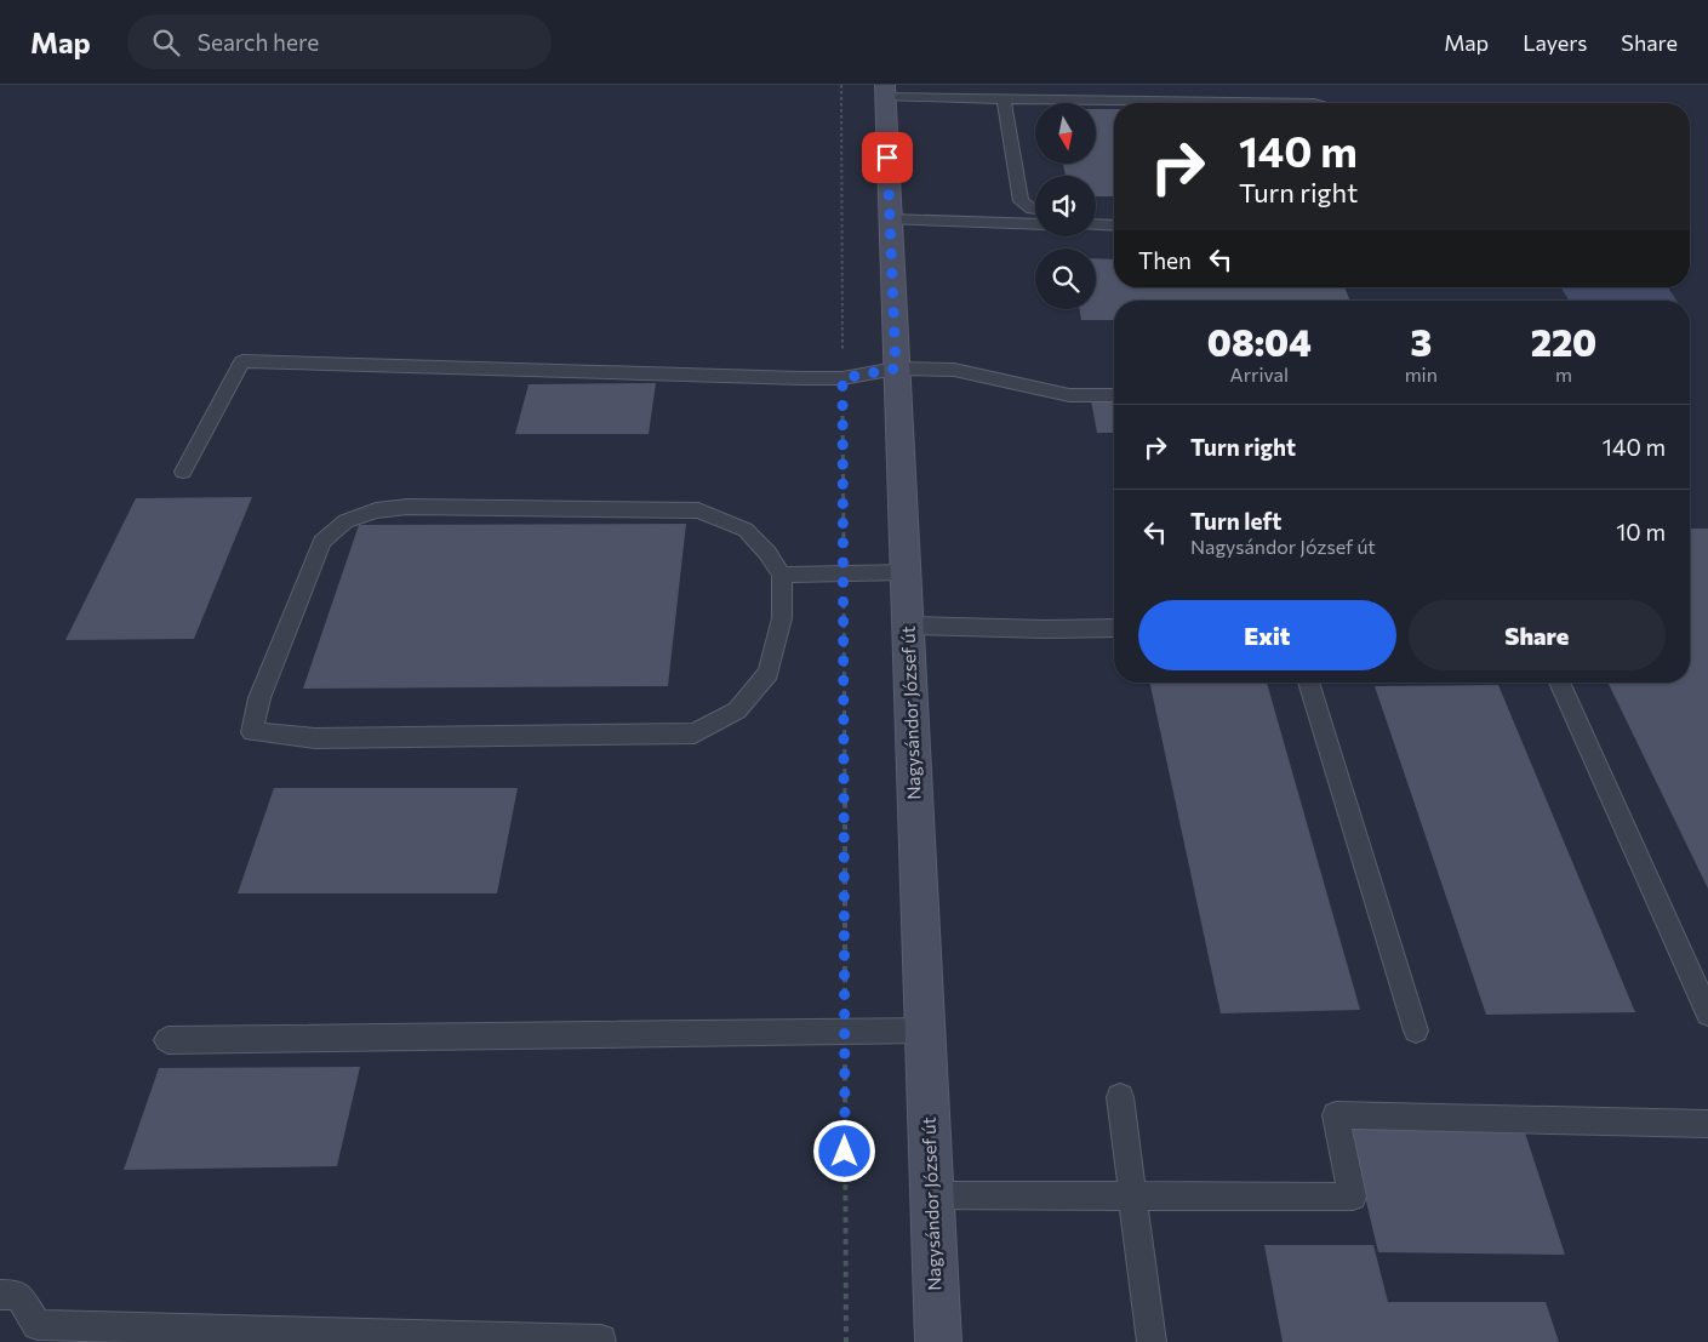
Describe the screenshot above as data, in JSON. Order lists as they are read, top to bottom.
{
  "streets": {
    "street": ["Nagysándor József út"]
  },
  "north": "bottom",
  "page": {
    "header": "Map",
    "search": "Search here",
    "nav": ["Map", "Layers", "Share"],
    "turn": ["140 m", "Turn right"],
    "then": "Then",
    "eta": [
      "08:04",
      "Arrival",
      "3",
      "min",
      "220",
      "m"
    ],
    "list": [
      {
        "name": "Turn right",
        "value": "140 m"
      },
      {
        "name": "Turn left",
        "note": "Nagysándor József út",
        "value": "10 m"
      }
    ],
    "buttons": ["Exit", "Share"]
  }
}
